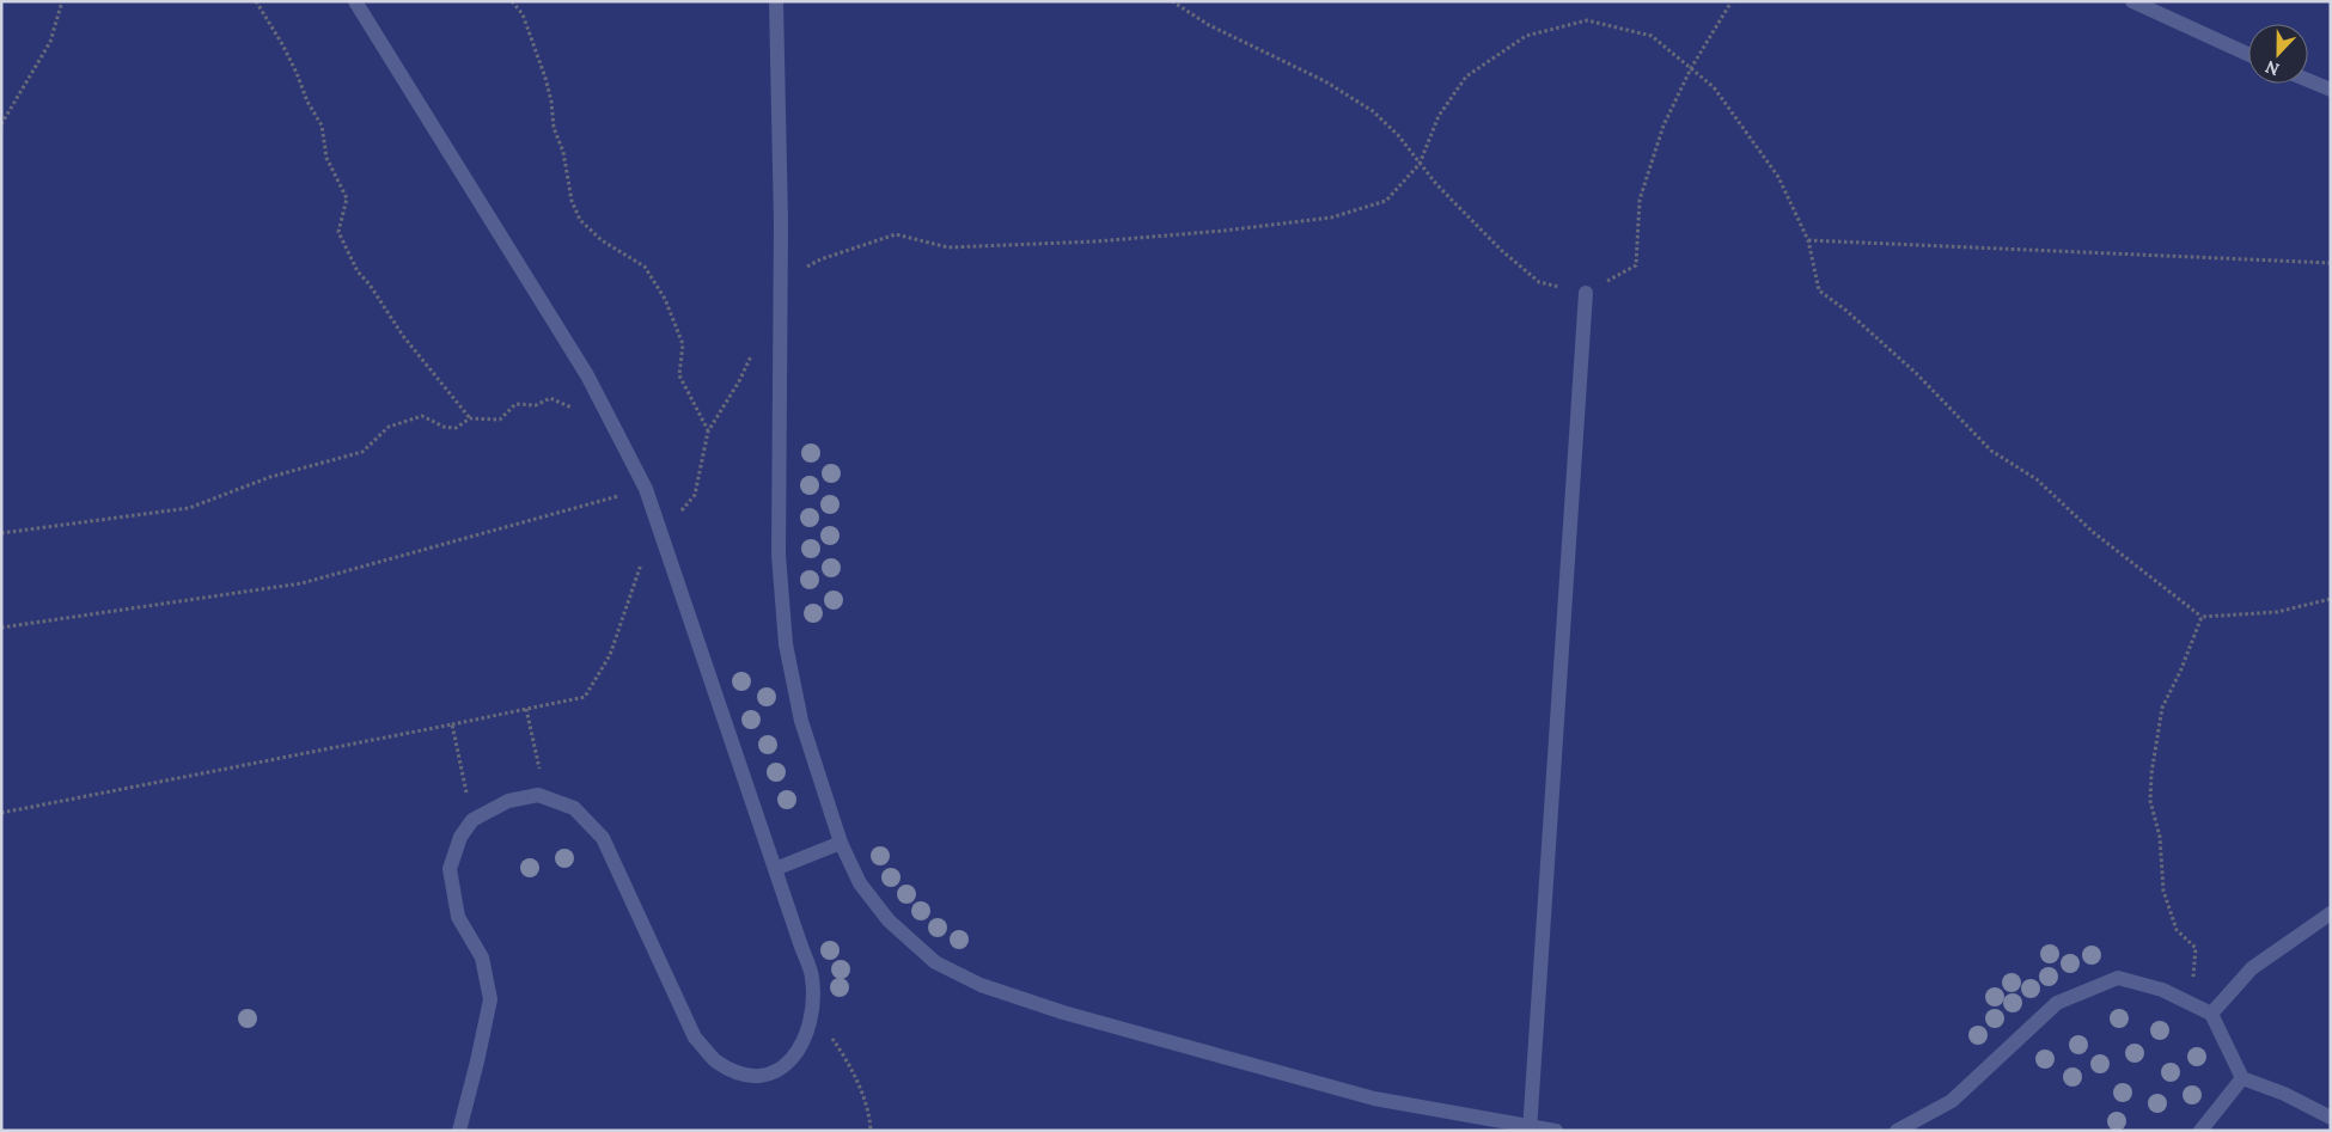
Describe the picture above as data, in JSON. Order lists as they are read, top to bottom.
{
  "north": "bottom"
}
